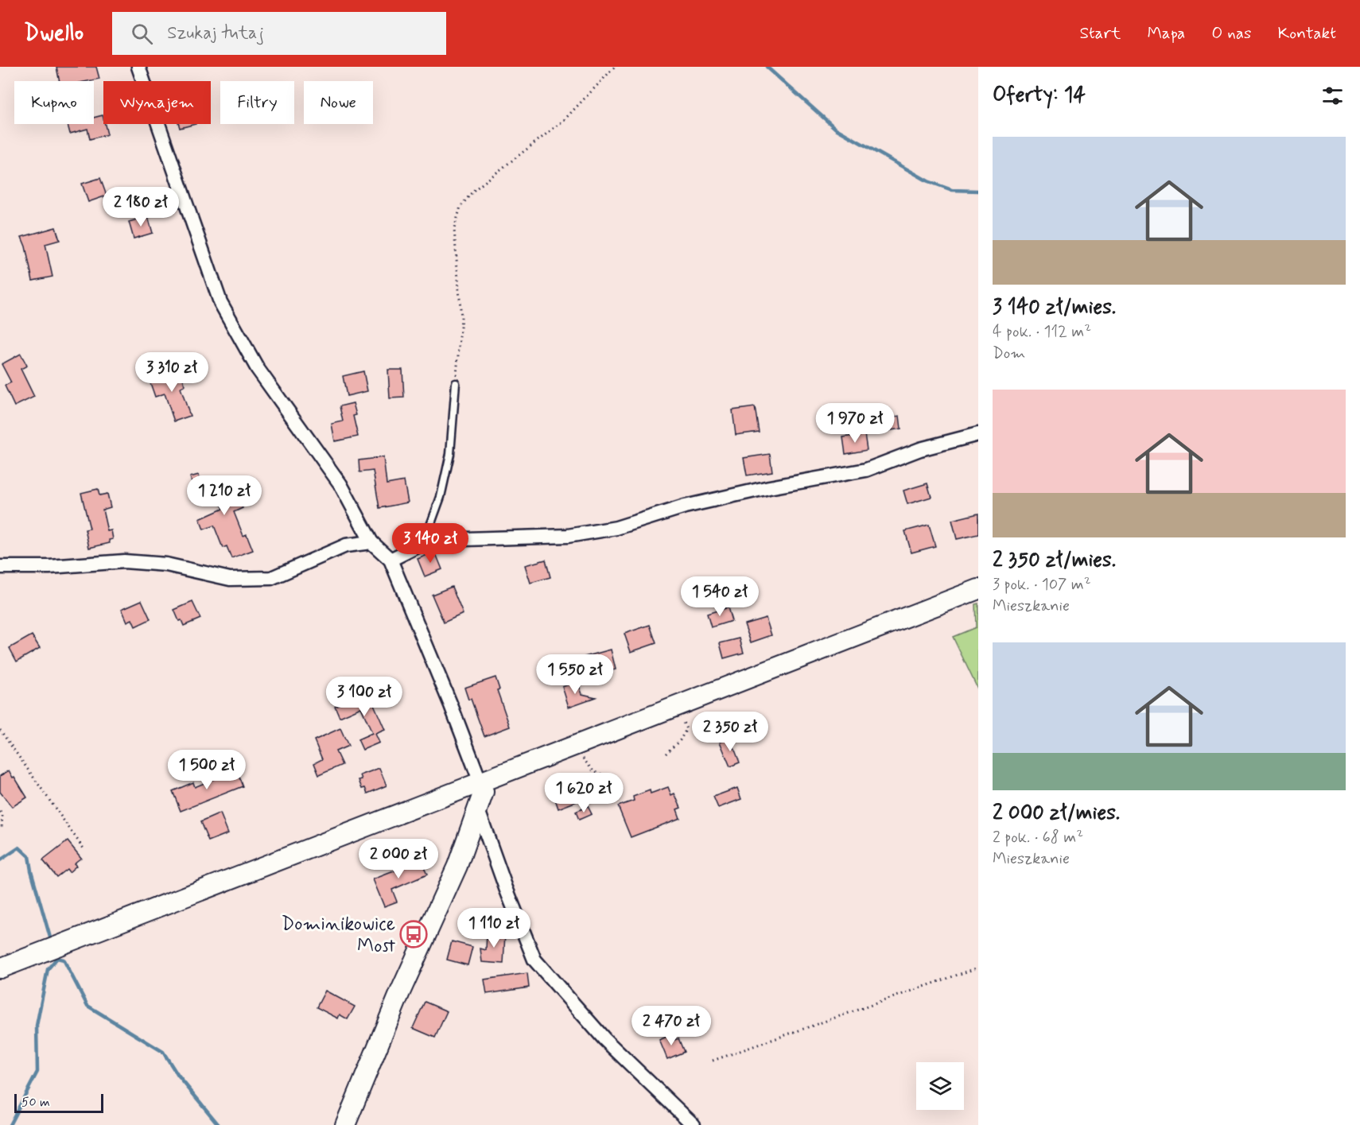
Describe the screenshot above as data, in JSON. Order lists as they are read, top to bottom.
{
  "places": {
    "bus stop": ["Dominikowice Most"]
  },
  "scale_bar": "50 m",
  "page": {
    "header": "Dwello",
    "search": "Szukaj tutaj",
    "nav": [
      "Start",
      "Mapa",
      "O nas",
      "Kontakt"
    ],
    "heading": "Oferty: 14",
    "chip": [
      "Kupno",
      "Wynajem",
      "Filtry",
      "Nowe"
    ],
    "list": [
      {
        "name": "3 140 zł/mies.",
        "note": "4 pok. · 112 m² · Dom"
      },
      {
        "name": "2 350 zł/mies.",
        "note": "3 pok. · 107 m² · Mieszkanie"
      },
      {
        "name": "2 000 zł/mies.",
        "note": "2 pok. · 68 m² · Mieszkanie"
      }
    ],
    "price": [
      "2 180 zł",
      "3 310 zł",
      "1 970 zł",
      "1 210 zł",
      "3 140 zł",
      "1 540 zł",
      "1 550 zł",
      "3 100 zł",
      "2 350 zł",
      "1 500 zł",
      "1 620 zł",
      "2 000 zł",
      "1 110 zł",
      "2 470 zł"
    ],
    "scale": "50 m"
  }
}
